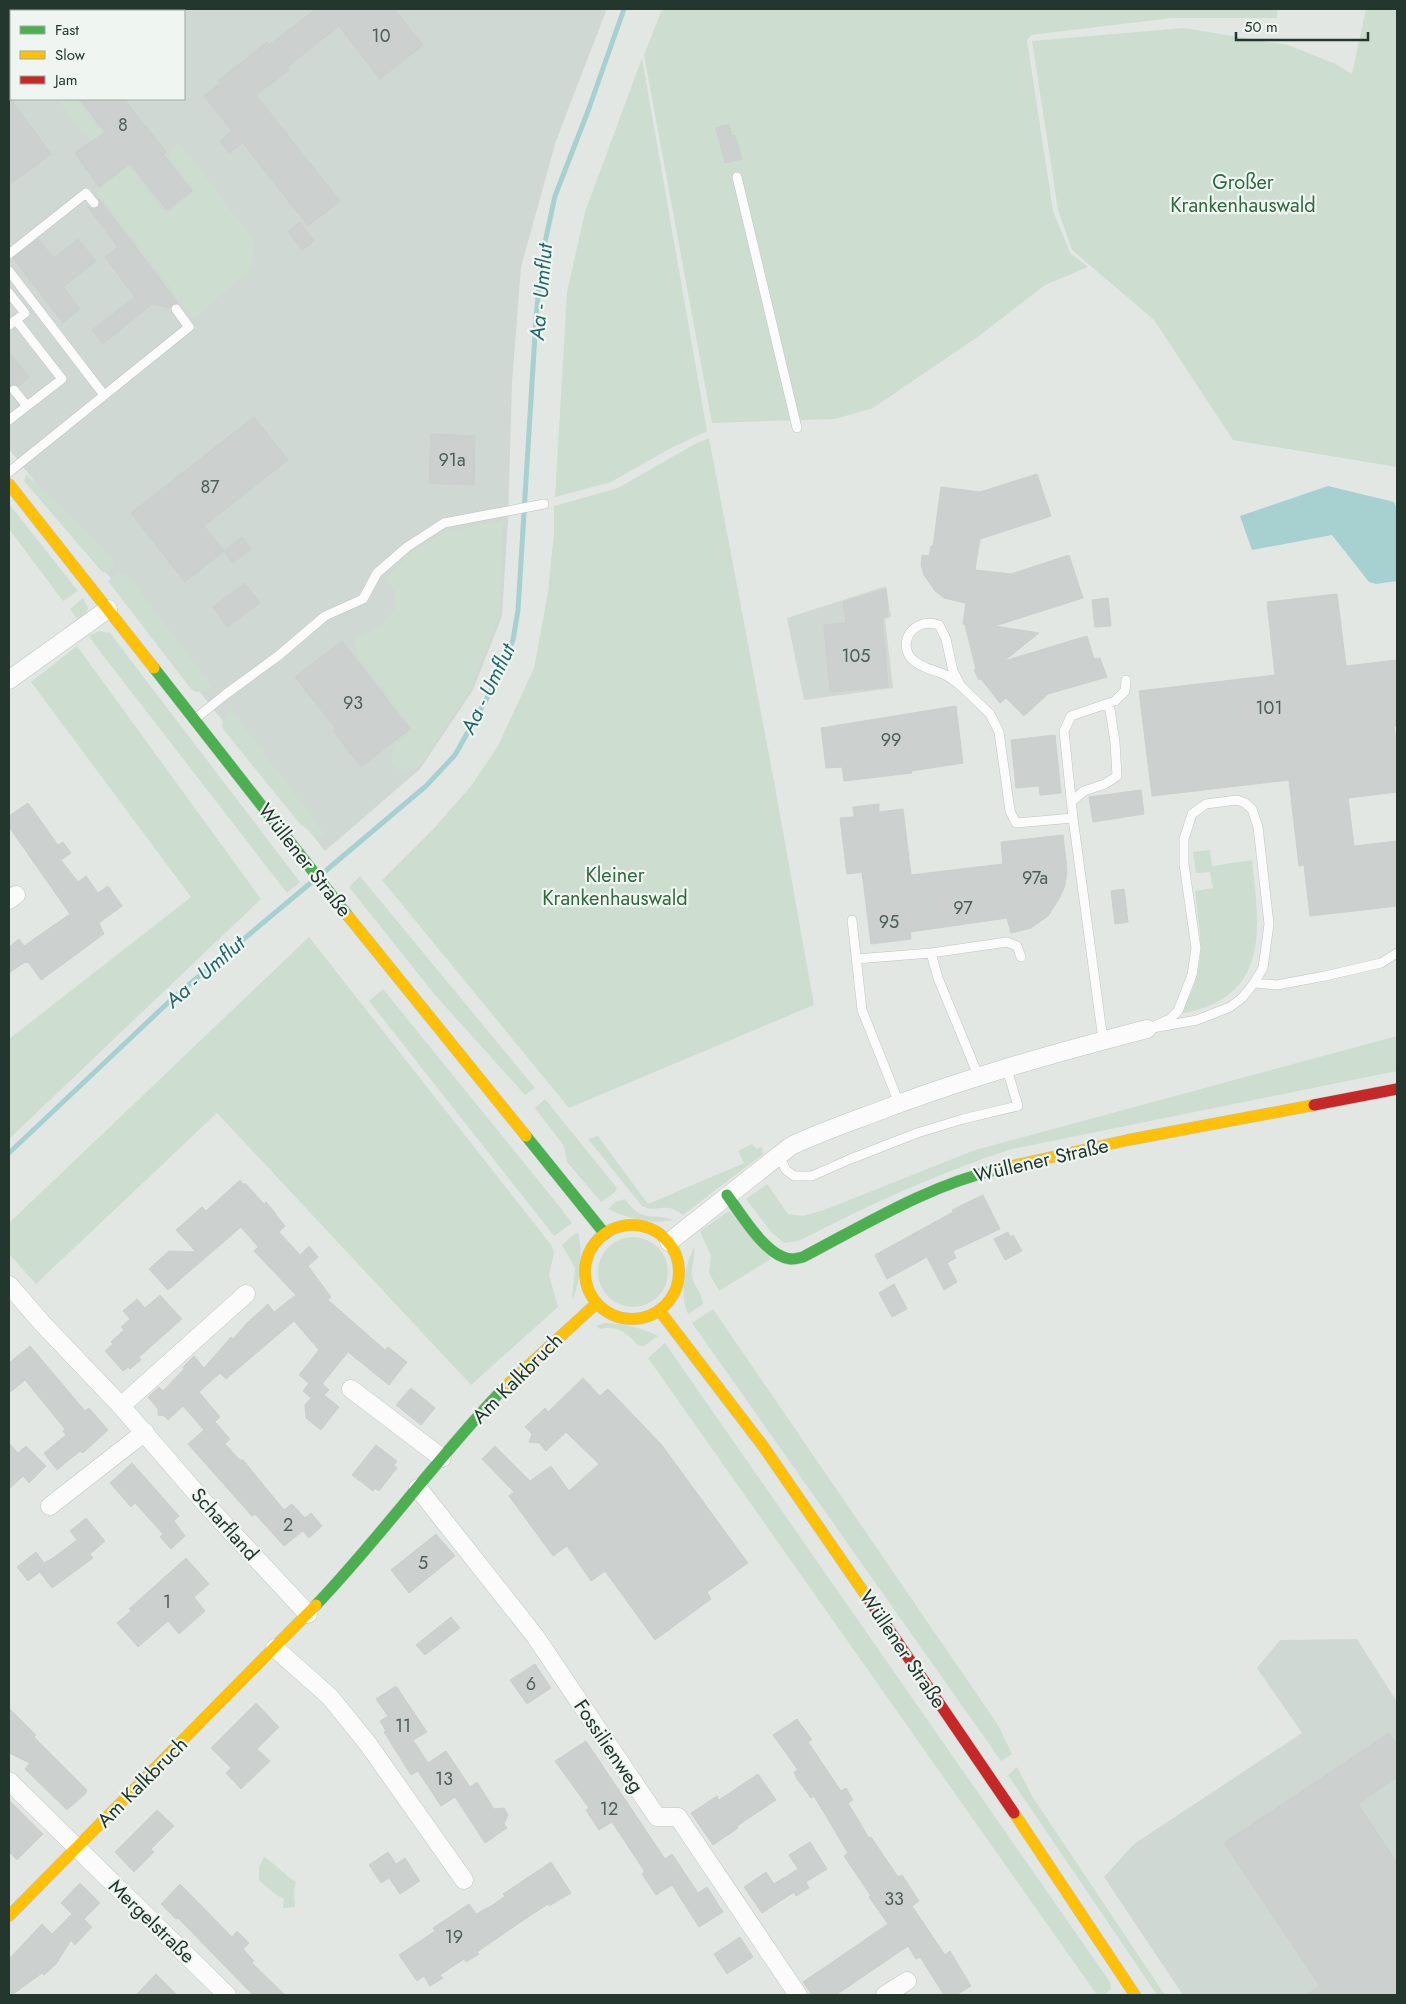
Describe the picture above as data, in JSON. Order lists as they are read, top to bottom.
{
  "streets": {
    "main road": ["Wüllener Straße", "Am Kalkbruch"],
    "street": ["Scharfland", "Fossilienweg", "Mergelstraße"]
  },
  "crossings": [
    ["Wüllener Straße", "Am Kalkbruch"],
    ["Am Kalkbruch", "Scharfland"],
    ["Am Kalkbruch", "Fossilienweg"],
    ["Am Kalkbruch", "Mergelstraße"]
  ],
  "water": ["Aa - Umflut"],
  "parks": ["Großer Krankenhauswald", "Kleiner Krankenhauswald"],
  "house_numbers": [
    "10",
    "8",
    "91a",
    "87",
    "105",
    "93",
    "101",
    "99",
    "97a",
    "97",
    "95",
    "2",
    "5",
    "1",
    "6",
    "11",
    "13",
    "12",
    "33",
    "19"
  ],
  "legend": ["Fast", "Slow", "Jam"],
  "scale_bar": "50 m"
}
